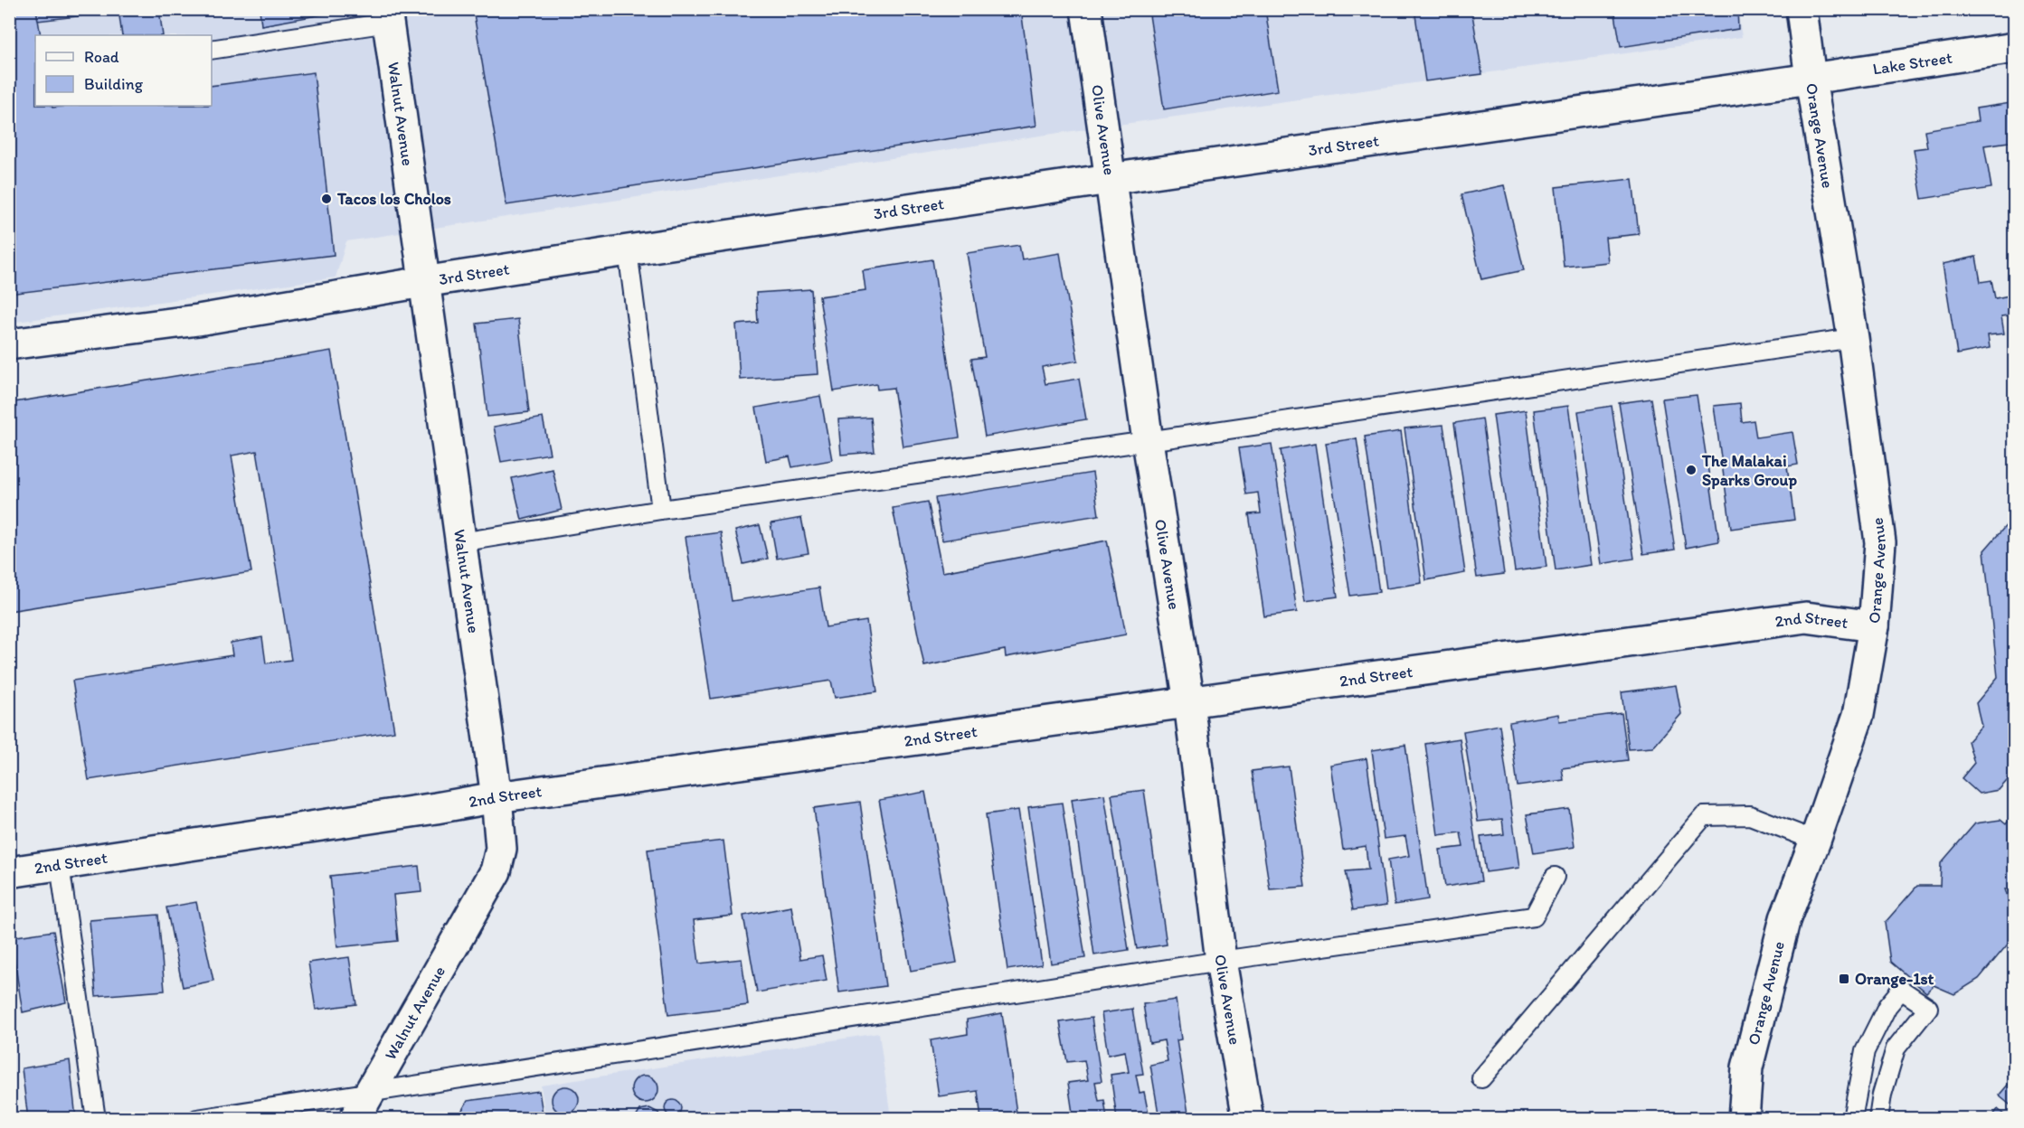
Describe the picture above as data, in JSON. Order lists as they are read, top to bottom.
{
  "streets": {
    "street": [
      "Lake Street",
      "Walnut Avenue",
      "Olive Avenue",
      "Orange Avenue",
      "3rd Street",
      "2nd Street"
    ]
  },
  "crossings": [
    ["Lake Street", "Orange Avenue"],
    ["Lake Street", "3rd Street"],
    ["Walnut Avenue", "3rd Street"],
    ["Walnut Avenue", "2nd Street"],
    ["Olive Avenue", "3rd Street"],
    ["Olive Avenue", "2nd Street"],
    ["Orange Avenue", "3rd Street"],
    ["Orange Avenue", "2nd Street"]
  ],
  "places": {
    "other": ["Tacos los Cholos", "The Malakai Sparks Group"],
    "transit": ["Orange-1st"]
  },
  "legend": ["Road", "Building"]
}
